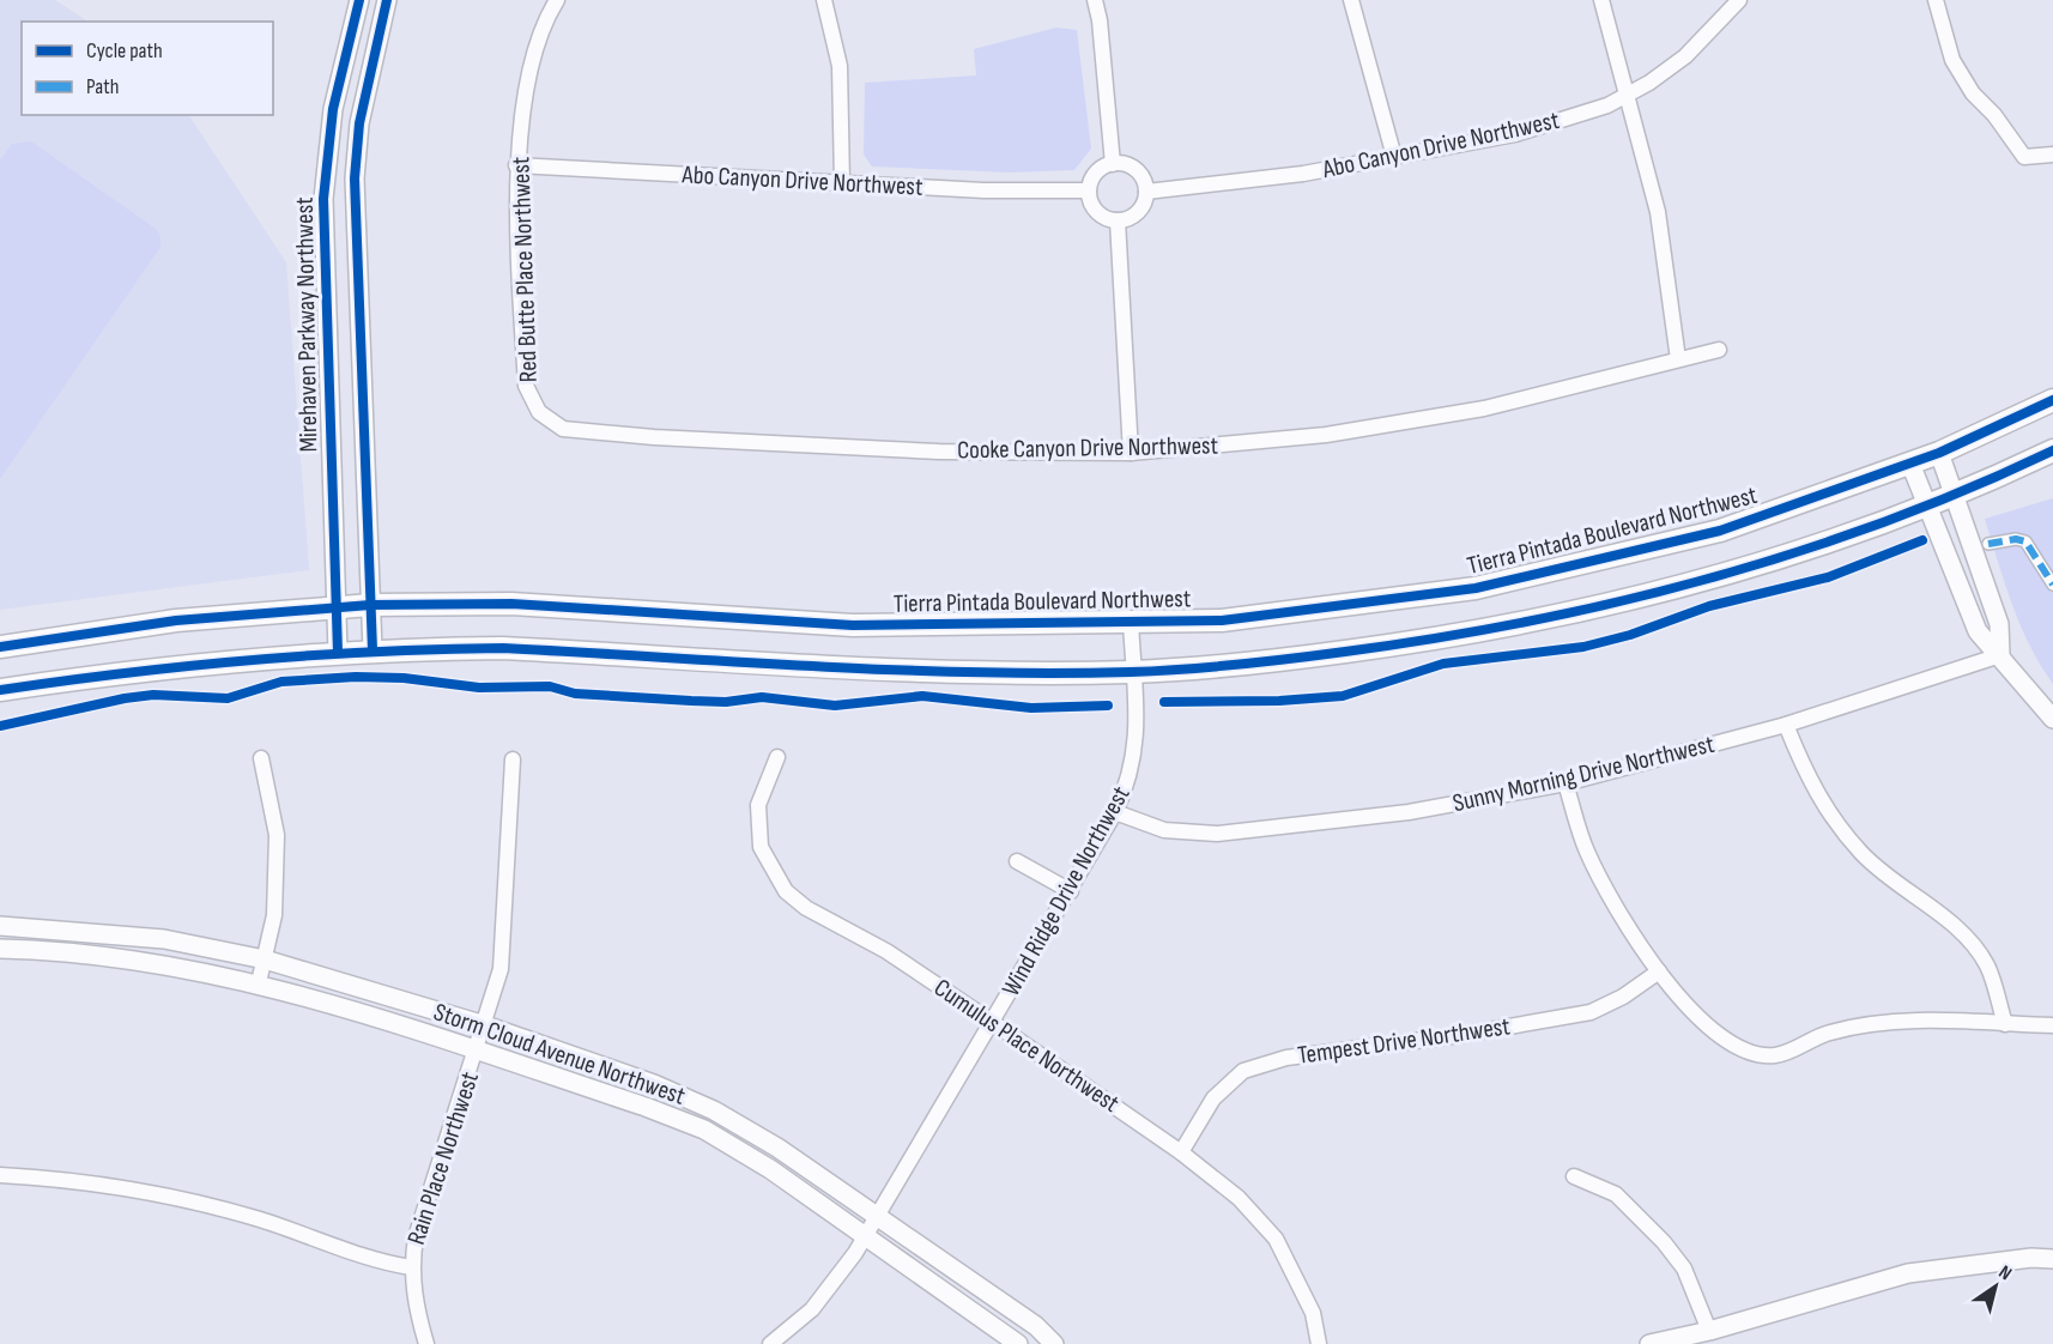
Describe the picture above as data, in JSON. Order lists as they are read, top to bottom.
{
  "streets": {
    "main road": ["Tierra Pintada Boulevard Northwest"],
    "street": [
      "Abo Canyon Drive Northwest",
      "Red Butte Place Northwest",
      "Mirehaven Parkway Northwest",
      "Cooke Canyon Drive Northwest",
      "Sunny Morning Drive Northwest",
      "Wind Ridge Drive Northwest",
      "Tempest Drive Northwest",
      "Cumulus Place Northwest",
      "Storm Cloud Avenue Northwest",
      "Rain Place Northwest"
    ]
  },
  "crossings": [
    ["Abo Canyon Drive Northwest", "Red Butte Place Northwest"],
    ["Red Butte Place Northwest", "Cooke Canyon Drive Northwest"],
    ["Mirehaven Parkway Northwest", "Tierra Pintada Boulevard Northwest"],
    ["Tierra Pintada Boulevard Northwest", "Wind Ridge Drive Northwest"],
    ["Sunny Morning Drive Northwest", "Wind Ridge Drive Northwest"],
    ["Wind Ridge Drive Northwest", "Cumulus Place Northwest"],
    ["Wind Ridge Drive Northwest", "Storm Cloud Avenue Northwest"],
    ["Tempest Drive Northwest", "Cumulus Place Northwest"],
    ["Storm Cloud Avenue Northwest", "Rain Place Northwest"]
  ],
  "legend": ["Cycle path", "Path"],
  "north": "top right"
}
